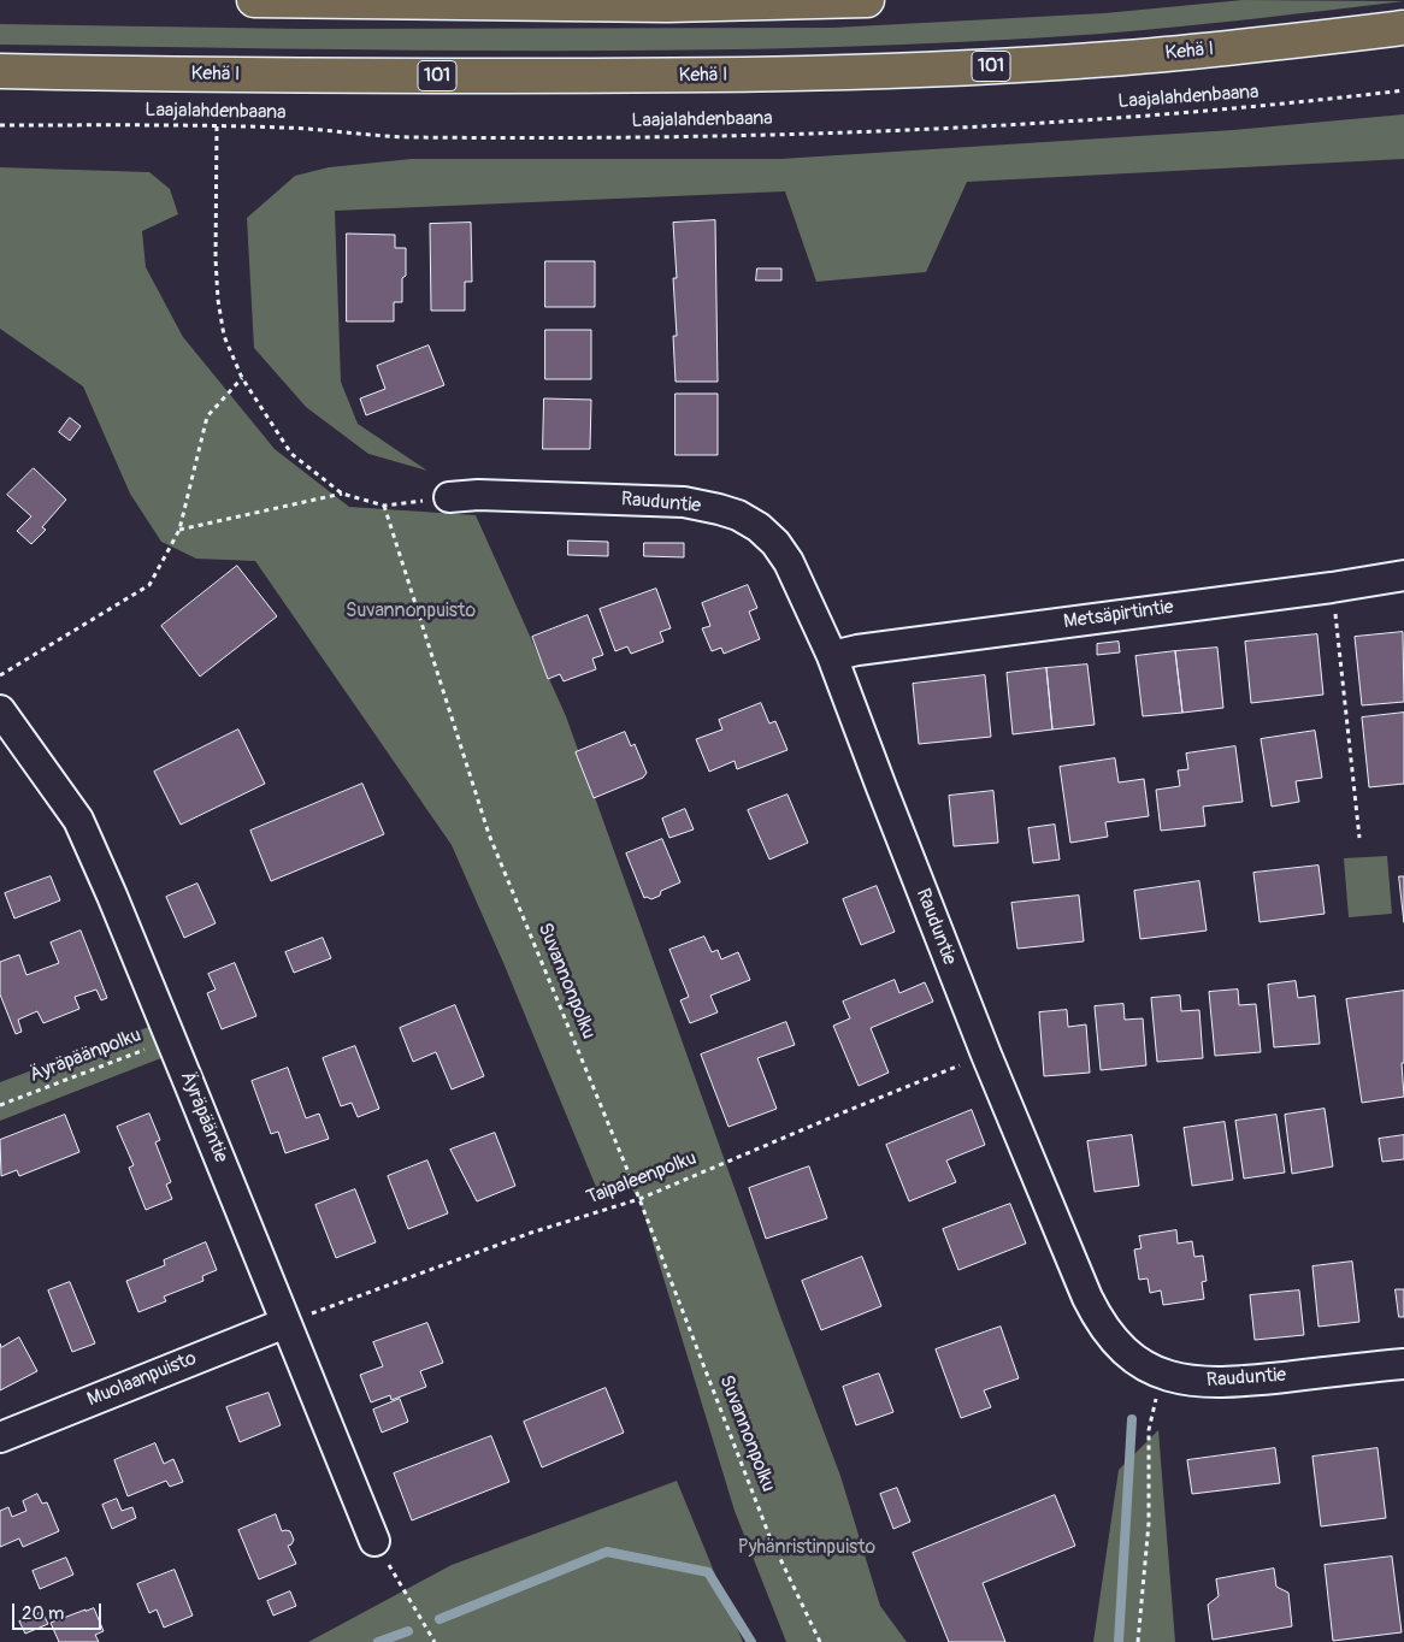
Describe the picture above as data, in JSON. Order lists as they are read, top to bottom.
{
  "streets": {
    "highway": ["Kehä I", "101"],
    "street": [
      "Rauduntie",
      "Metsäpirtintie",
      "Äyräpääntie",
      "Muolaanpuisto"
    ],
    "path": [
      "Laajalahdenbaana",
      "Suvannonpolku",
      "Äyräpäänpolku",
      "Taipaleenpolku"
    ]
  },
  "crossings": [
    ["Rauduntie", "Metsäpirtintie"],
    ["Rauduntie", "Taipaleenpolku"],
    ["Suvannonpolku", "Taipaleenpolku"],
    ["Äyräpäänpolku", "Äyräpääntie"],
    ["Äyräpääntie", "Taipaleenpolku"],
    ["Äyräpääntie", "Muolaanpuisto"],
    ["Taipaleenpolku", "Muolaanpuisto"]
  ],
  "parks": ["Suvannonpuisto", "Pyhänristinpuisto"],
  "scale_bar": "20 m"
}
